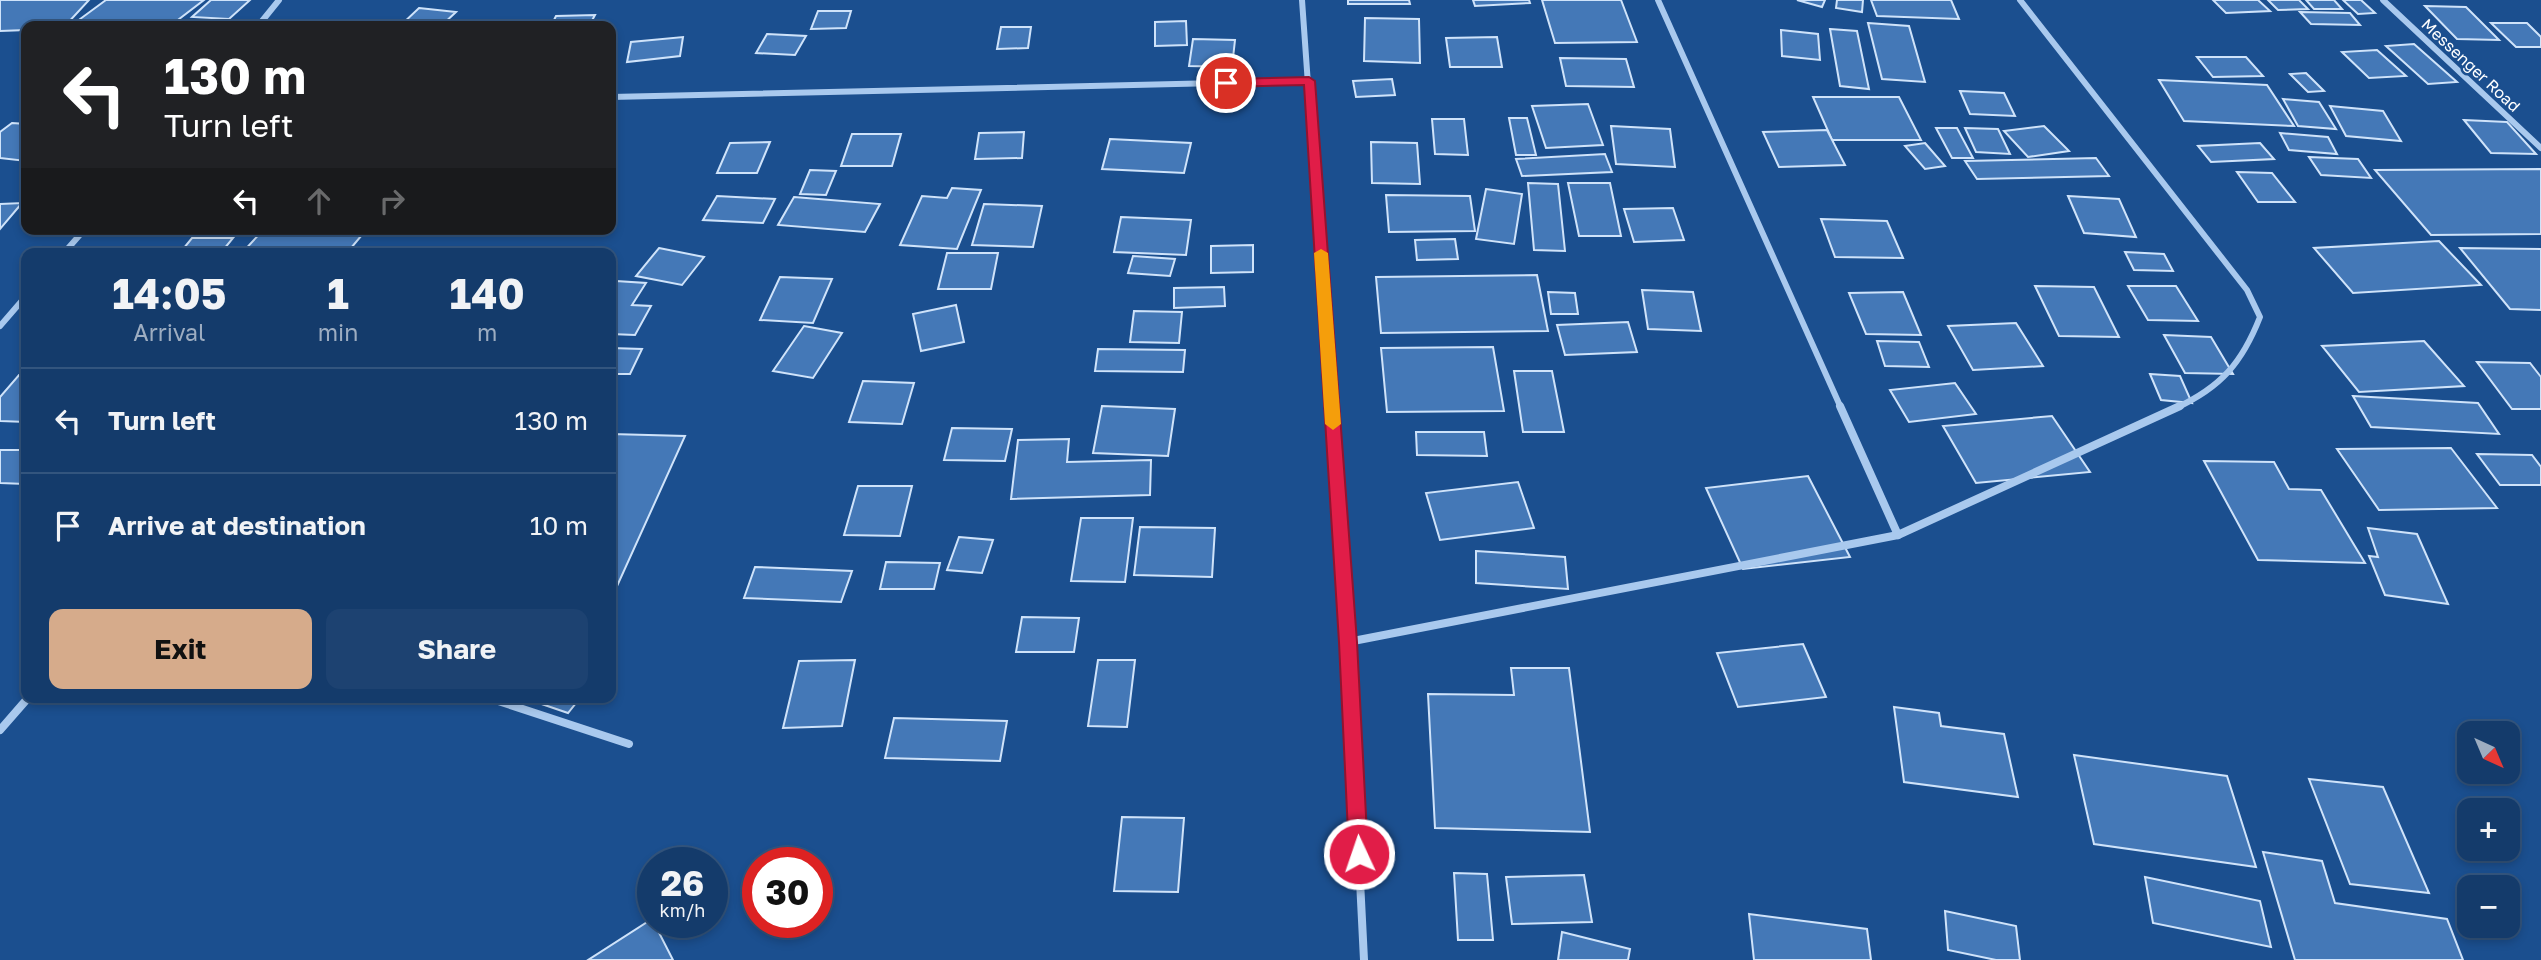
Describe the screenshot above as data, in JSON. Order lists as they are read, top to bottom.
{
  "streets": {
    "street": ["Messenger Road"]
  },
  "north": "bottom right",
  "page": {
    "turn": ["130 m", "Turn left"],
    "eta": [
      "14:05",
      "Arrival",
      "1",
      "min",
      "140",
      "m"
    ],
    "list": [
      {
        "name": "Turn left",
        "value": "130 m"
      },
      {
        "name": "Arrive at destination",
        "value": "10 m"
      }
    ],
    "buttons": ["Exit", "Share"],
    "map_buttons": ["+", "−"],
    "speed": "26 km/h",
    "limit": "30"
  }
}
